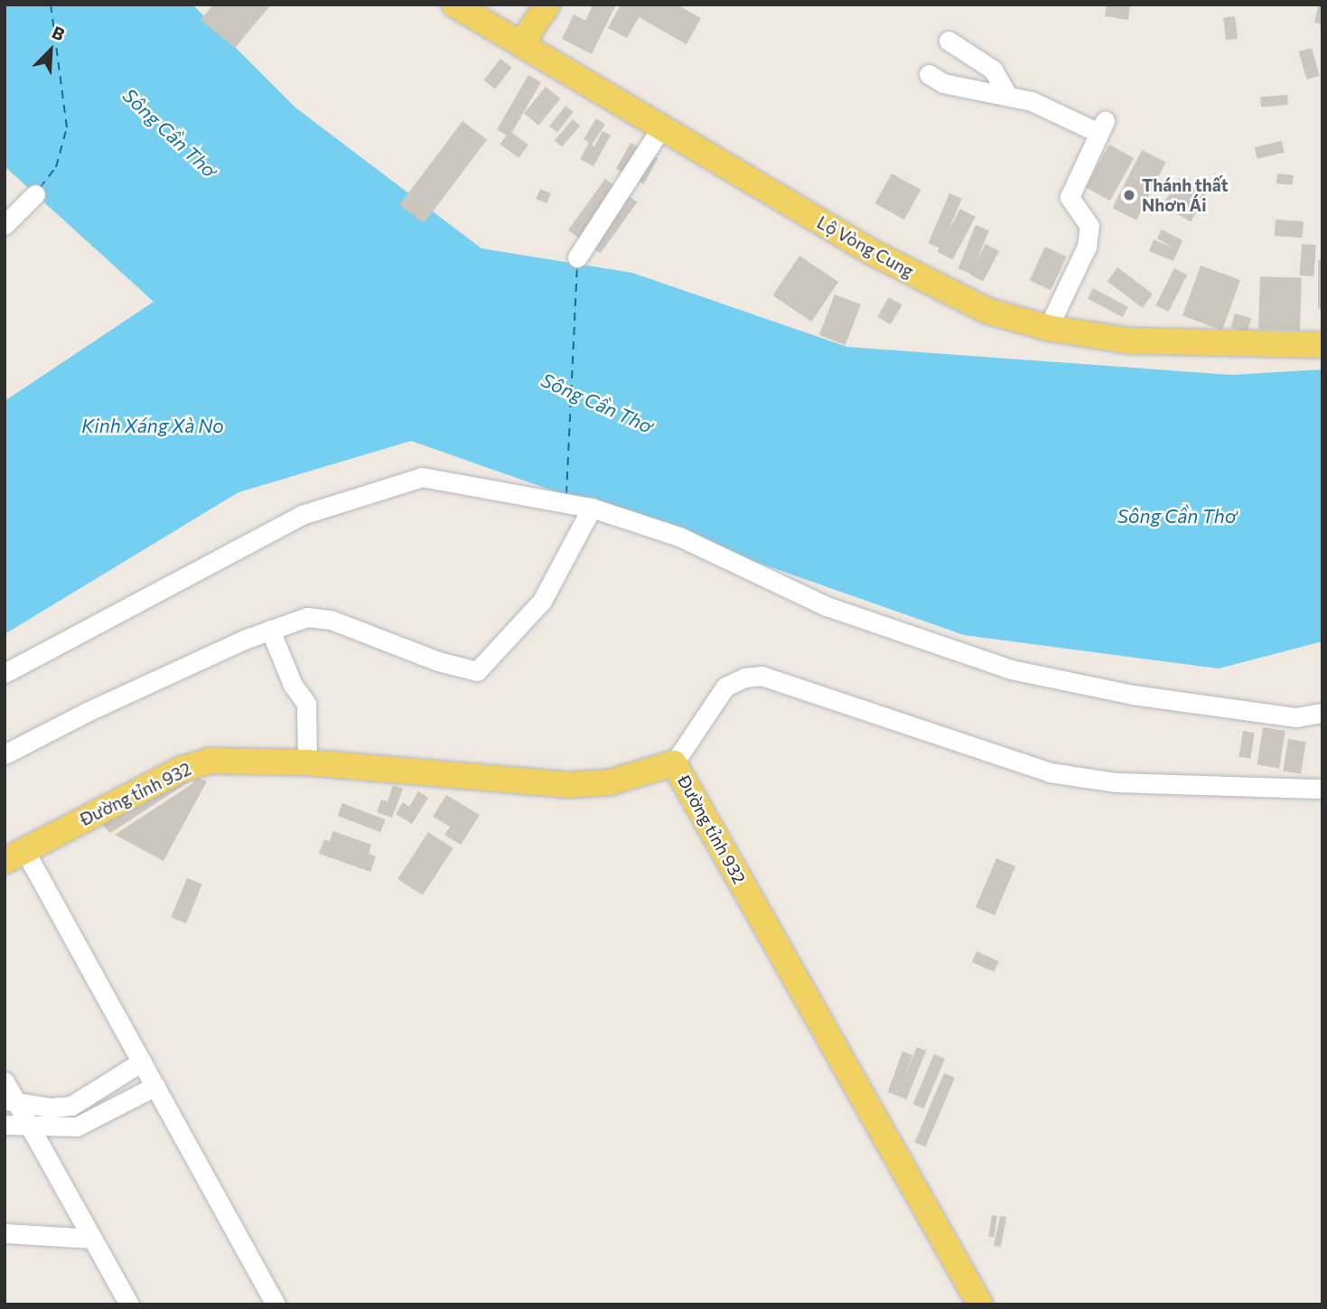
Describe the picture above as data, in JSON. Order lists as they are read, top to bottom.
{
  "streets": {
    "main road": ["Lộ Vòng Cung", "Đường tỉnh 932"]
  },
  "water": ["Sông Cần Thơ", "Kinh Xáng Xà No"],
  "places": ["Thánh thất Nhơn Ái"],
  "north": "top right"
}
